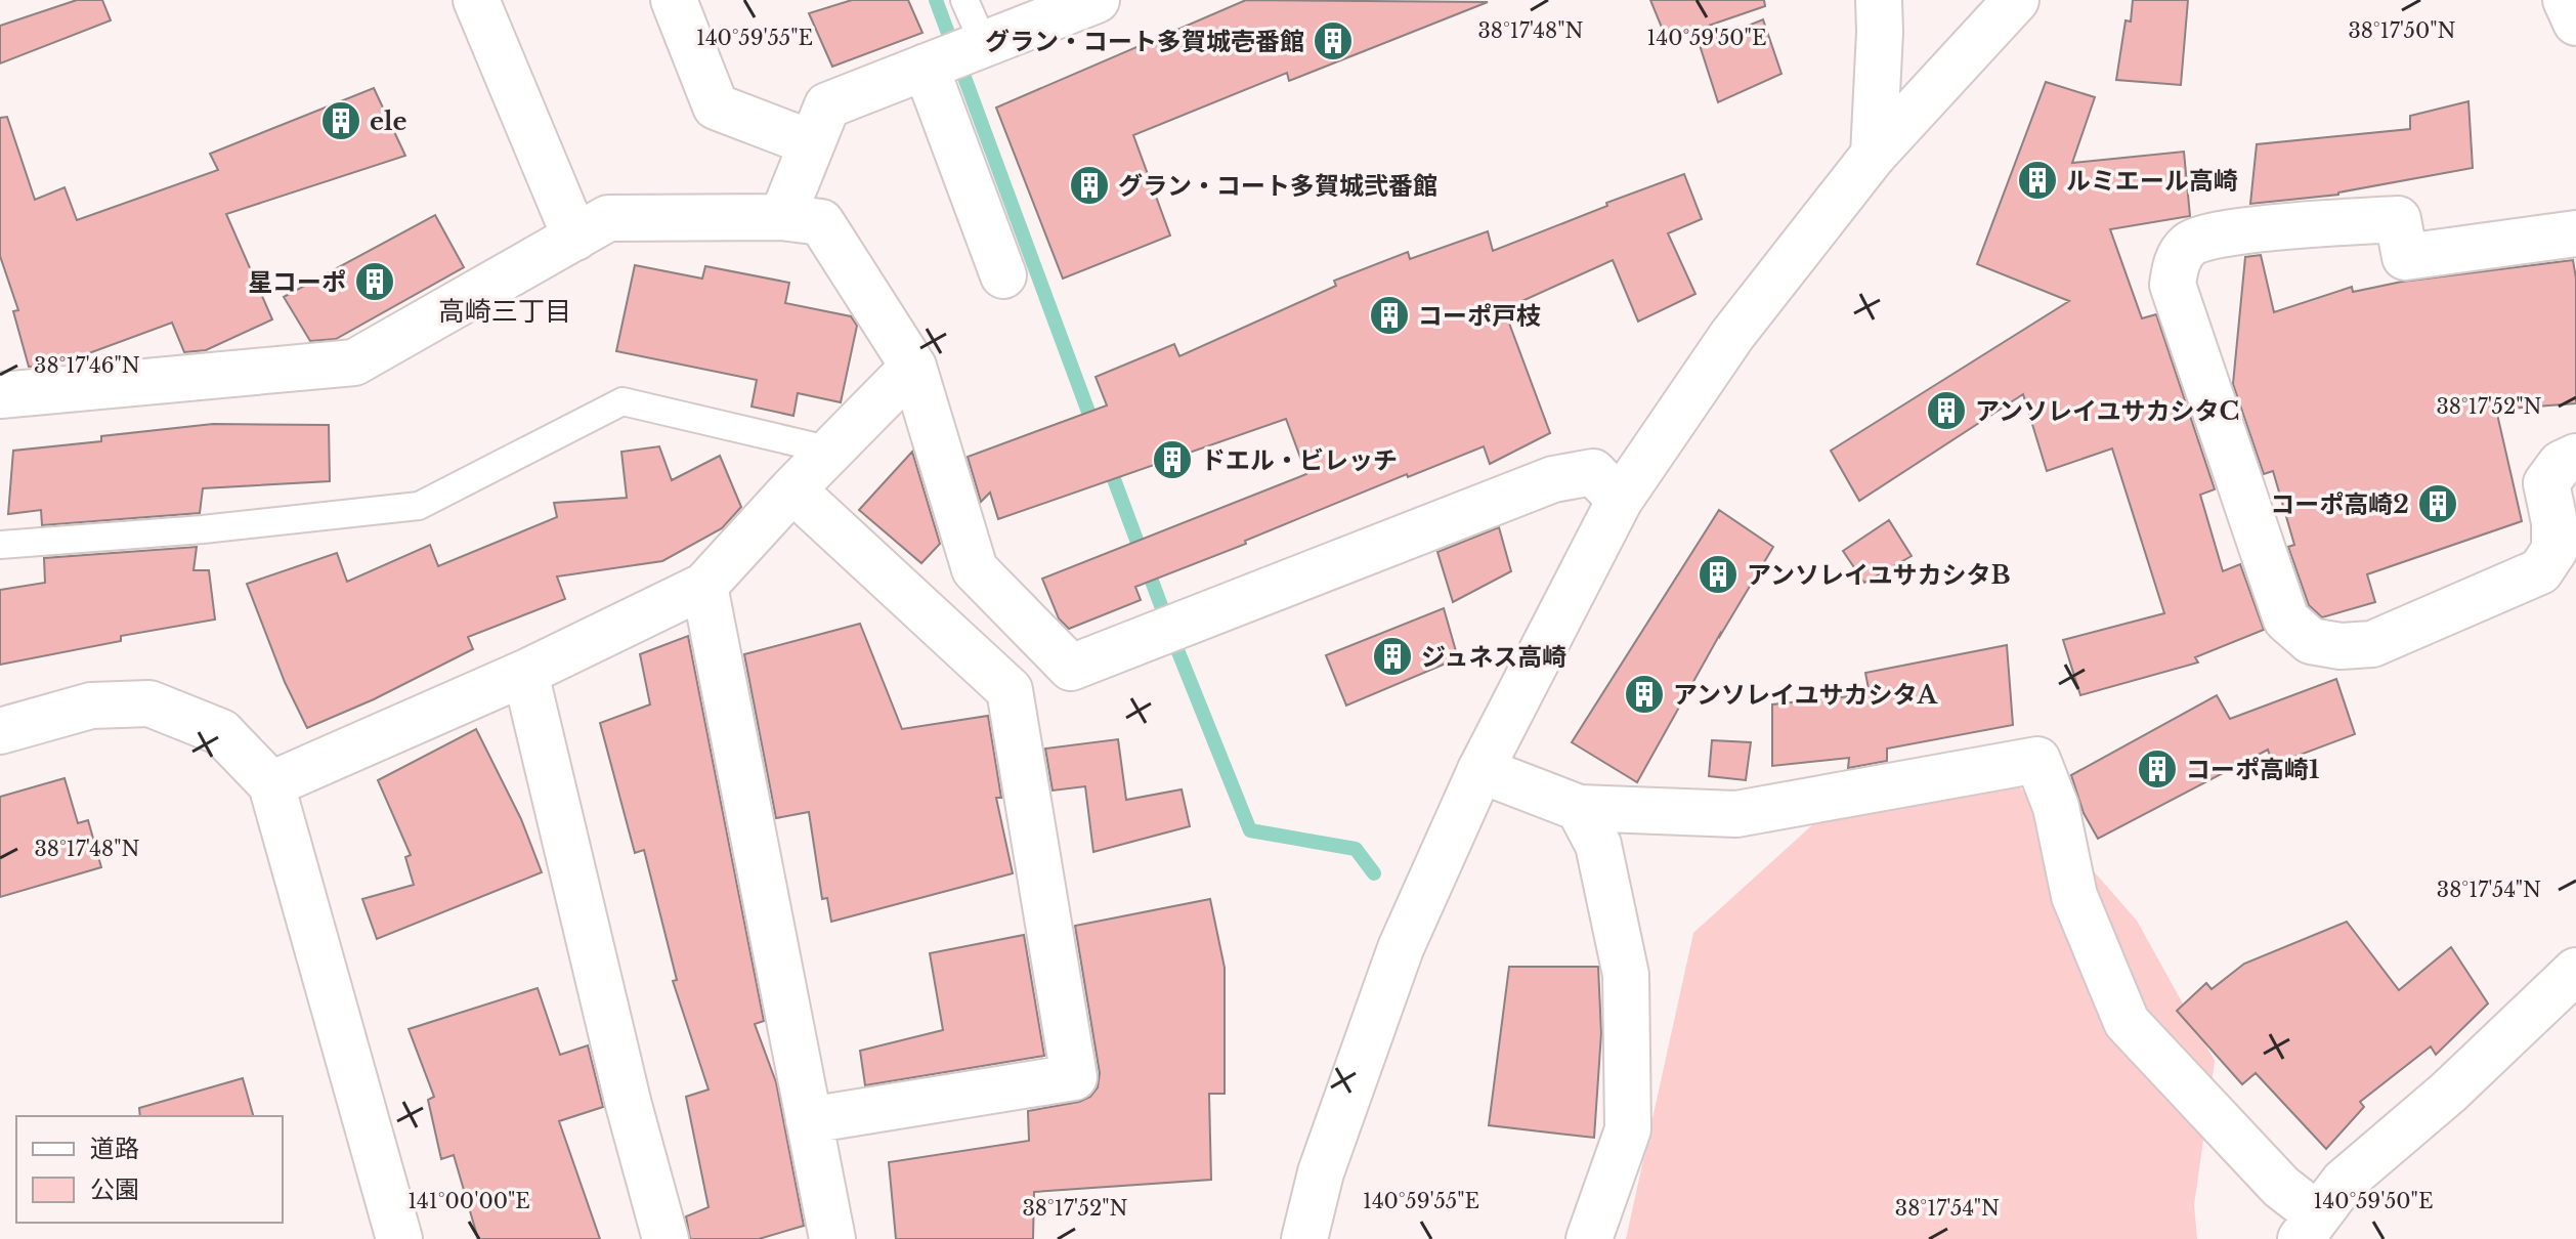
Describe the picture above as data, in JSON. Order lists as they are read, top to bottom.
{
  "districts": ["高崎三丁目"],
  "places": {
    "building": [
      "グラン・コート多賀城壱番館",
      "ele",
      "ルミエール高崎",
      "グラン・コート多賀城弐番館",
      "星コーポ",
      "コーポ戸枝",
      "アンソレイユサカシタC",
      "ドエル・ビレッチ",
      "コーポ高崎2",
      "アンソレイユサカシタB",
      "ジュネス高崎",
      "アンソレイユサカシタA",
      "コーポ高崎1"
    ]
  },
  "legend": ["道路", "公園"],
  "coordinates": [
    "38°17'48\"N",
    "38°17'50\"N",
    "140°59'55\"E",
    "140°59'50\"E",
    "38°17'46\"N",
    "38°17'52\"N",
    "38°17'54\"N",
    "141°00'00\"E"
  ]
}
